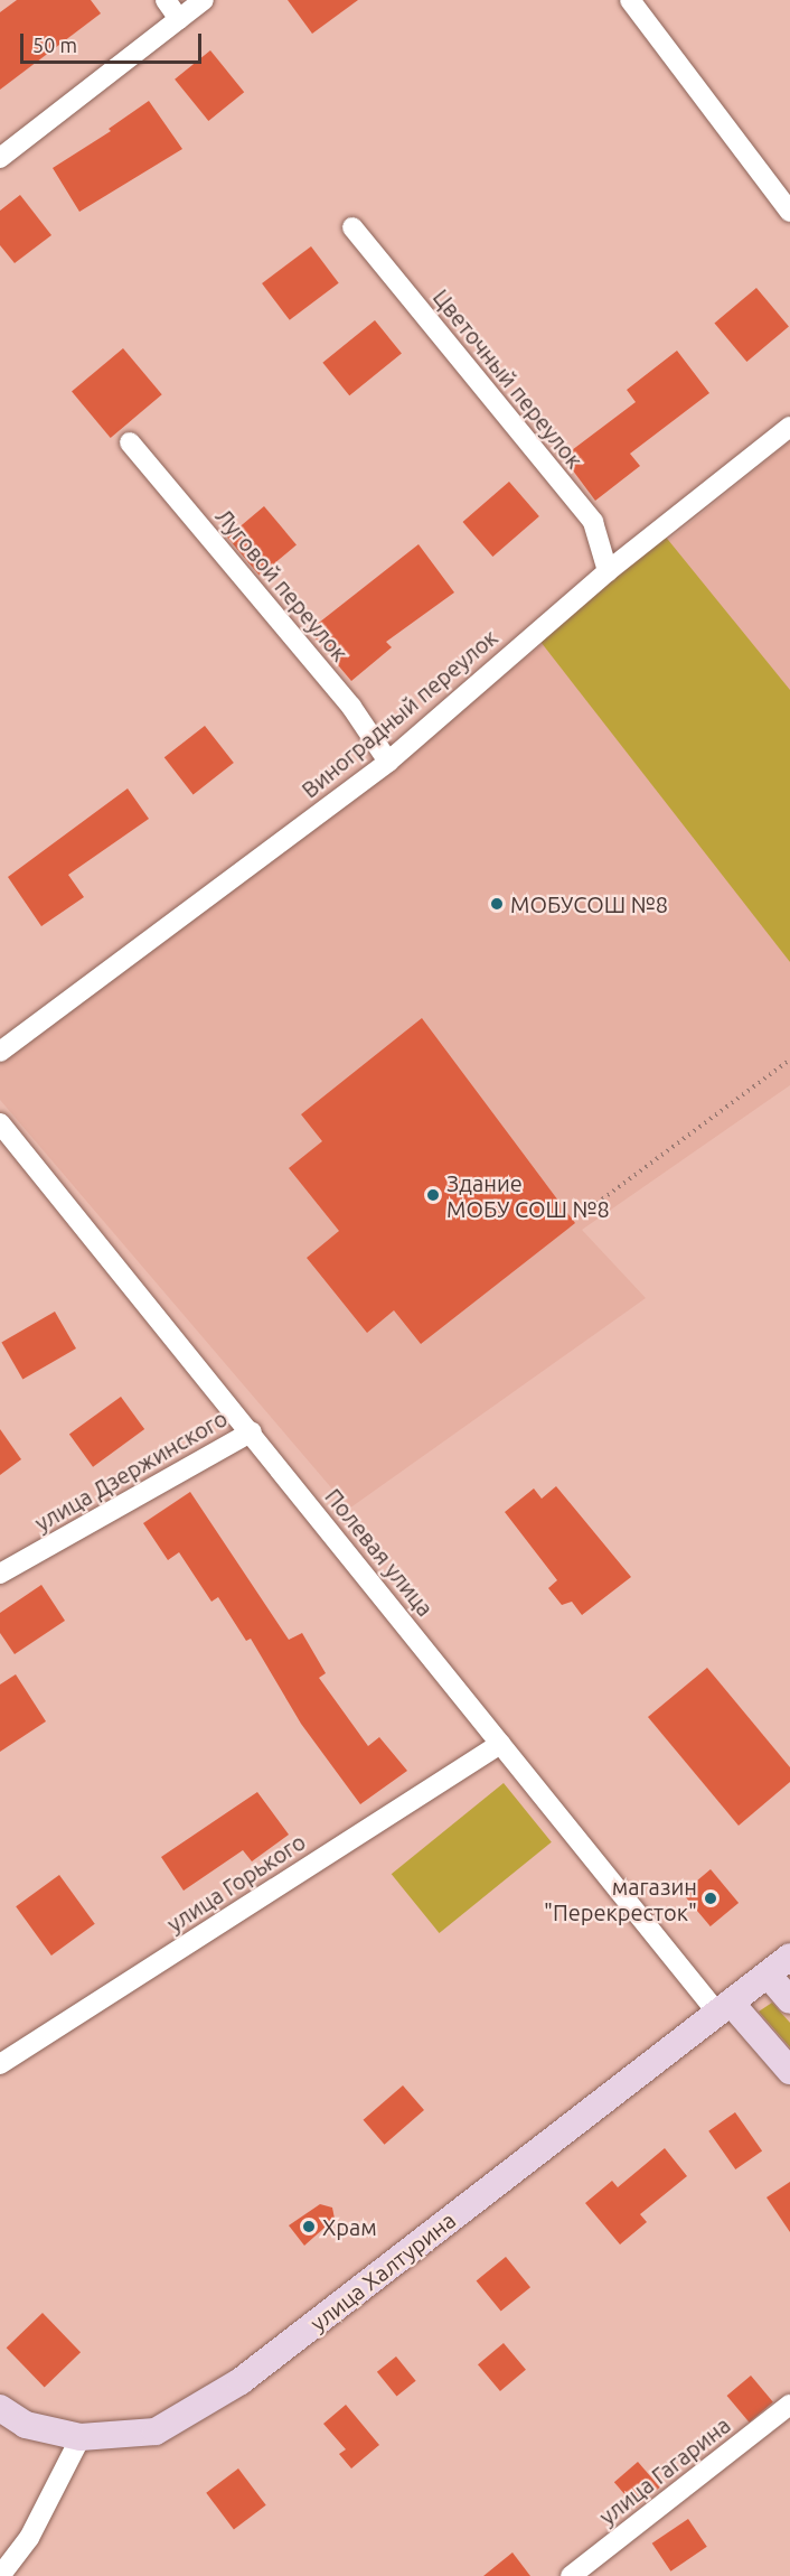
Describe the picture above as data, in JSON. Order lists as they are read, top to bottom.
{
  "streets": {
    "main road": ["улица Халтурина"],
    "street": [
      "Цветочный переулок",
      "Луговой переулок",
      "Виноградный переулок",
      "улица Дзержинского",
      "Полевая улица",
      "улица Горького",
      "улица Гагарина"
    ]
  },
  "crossings": [
    ["Цветочный переулок", "Виноградный переулок"],
    ["Луговой переулок", "Виноградный переулок"],
    ["улица Дзержинского", "Полевая улица"],
    ["Полевая улица", "улица Горького"],
    ["Полевая улица", "улица Халтурина"]
  ],
  "places": [
    "МОБУСОШ №8",
    "Здание МОБУ СОШ №8",
    "магазин \"Перекресток\"",
    "Храм"
  ],
  "scale_bar": "50 m"
}
